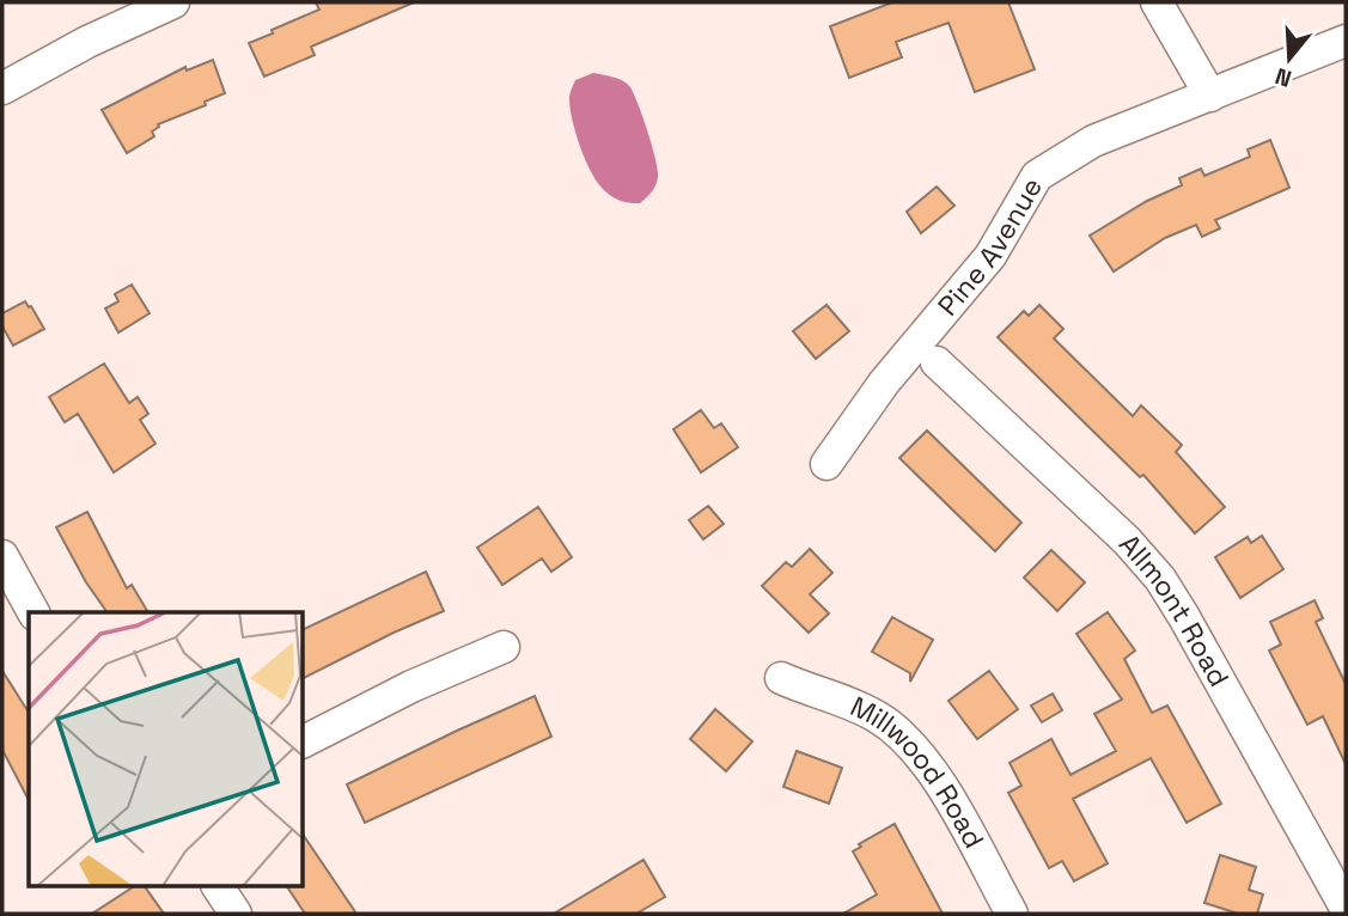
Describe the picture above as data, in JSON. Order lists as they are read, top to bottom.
{
  "streets": {
    "street": ["Pine Avenue", "Allmont Road", "Millwood Road"]
  },
  "north": "bottom"
}
